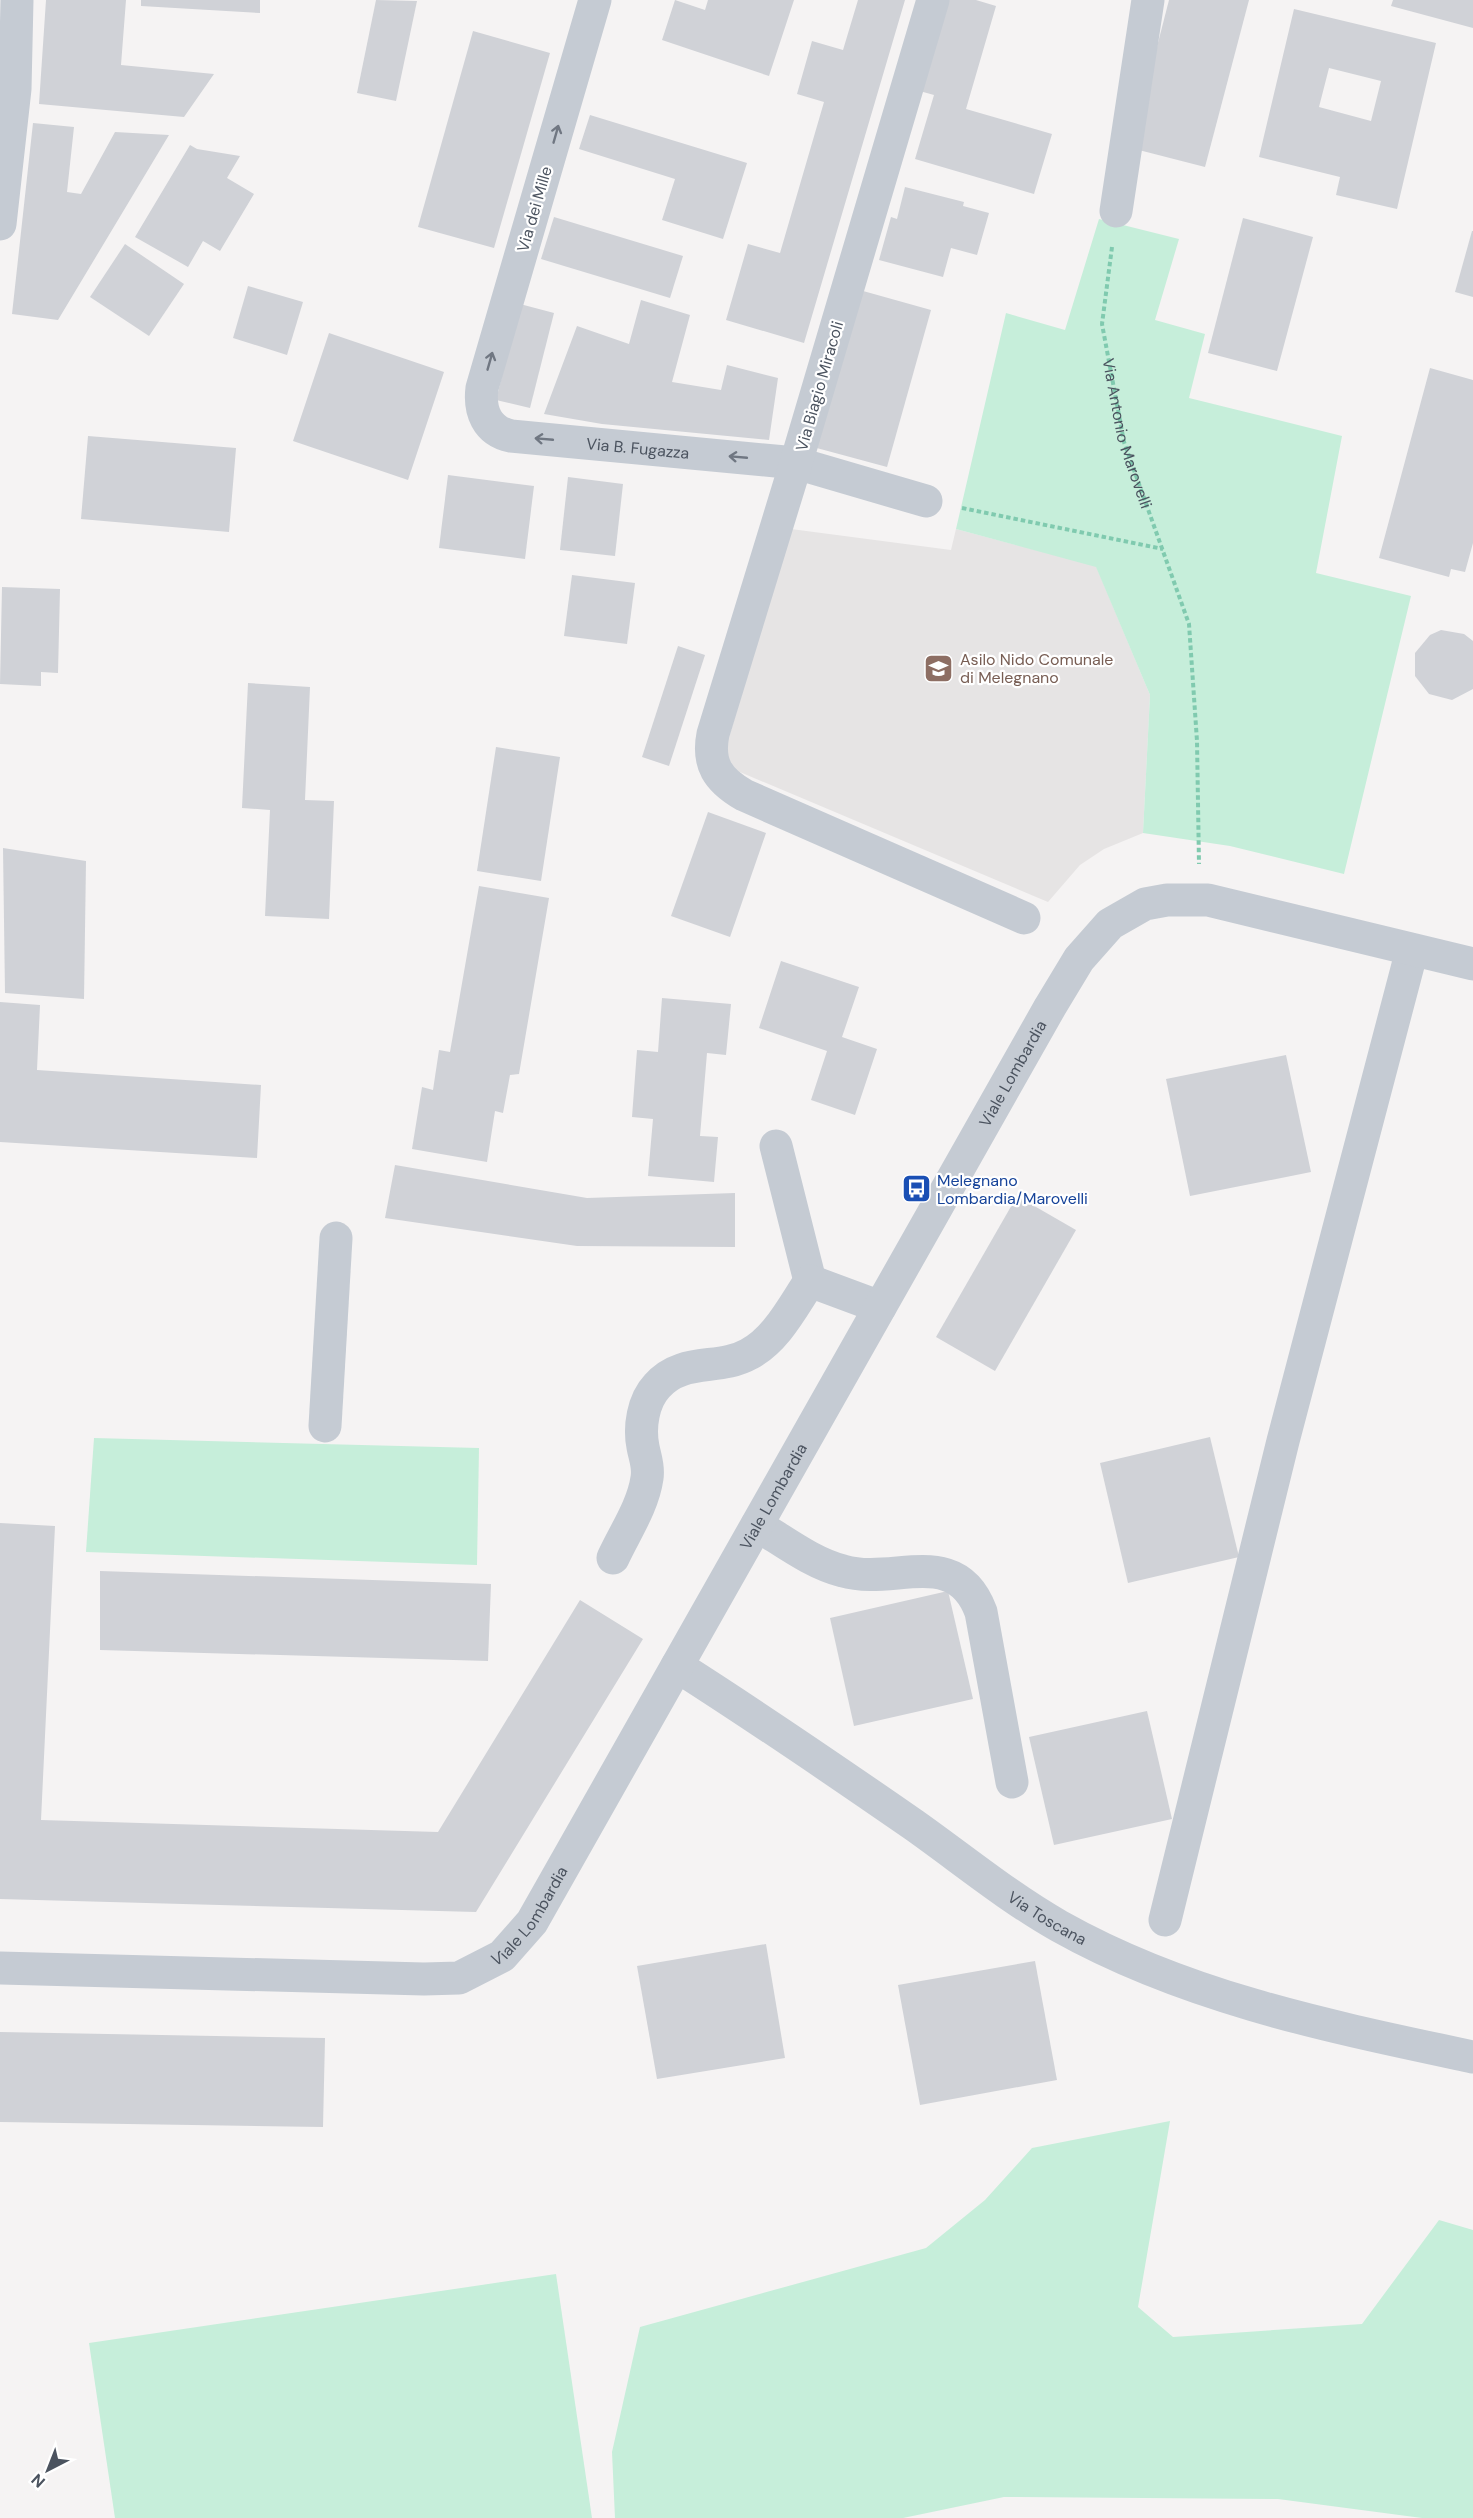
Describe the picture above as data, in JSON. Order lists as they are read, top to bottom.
{
  "streets": {
    "street": [
      "Via dei Mille",
      "Via Biagio Miracoli",
      "Via B. Fugazza",
      "Viale Lombardia",
      "Via Toscana"
    ],
    "path": ["Via Antonio Marovelli"]
  },
  "crossings": [
    ["Via dei Mille", "Via B. Fugazza"],
    ["Via Biagio Miracoli", "Via B. Fugazza"],
    ["Viale Lombardia", "Via Toscana"]
  ],
  "one_way": ["Via dei Mille", "Via B. Fugazza"],
  "places": {
    "school or university": ["Asilo Nido Comunale di Melegnano"],
    "bus stop": ["Melegnano Lombardia/Marovelli"]
  },
  "north": "bottom left"
}
